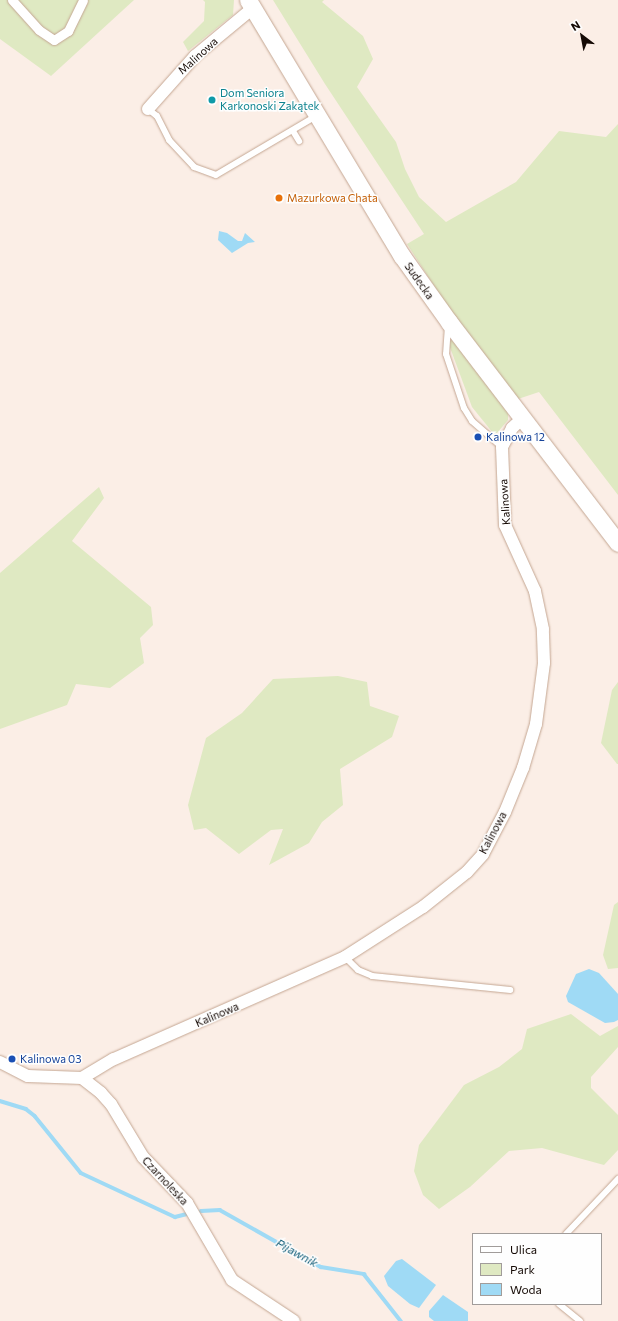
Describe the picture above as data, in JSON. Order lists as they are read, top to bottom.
{
  "streets": {
    "main road": ["Sudecka"],
    "street": ["Malinowa", "Kalinowa", "Czarnoleska"]
  },
  "crossings": [
    ["Malinowa", "Sudecka"],
    ["Sudecka", "Kalinowa"],
    ["Kalinowa", "Czarnoleska"]
  ],
  "water": ["Pijawnik"],
  "places": [
    "Dom Seniora Karkonoski Zakątek",
    "Mazurkowa Chata",
    "Kalinowa 12",
    "Kalinowa 03"
  ],
  "legend": ["Ulica", "Park", "Woda"],
  "north": "top left"
}
